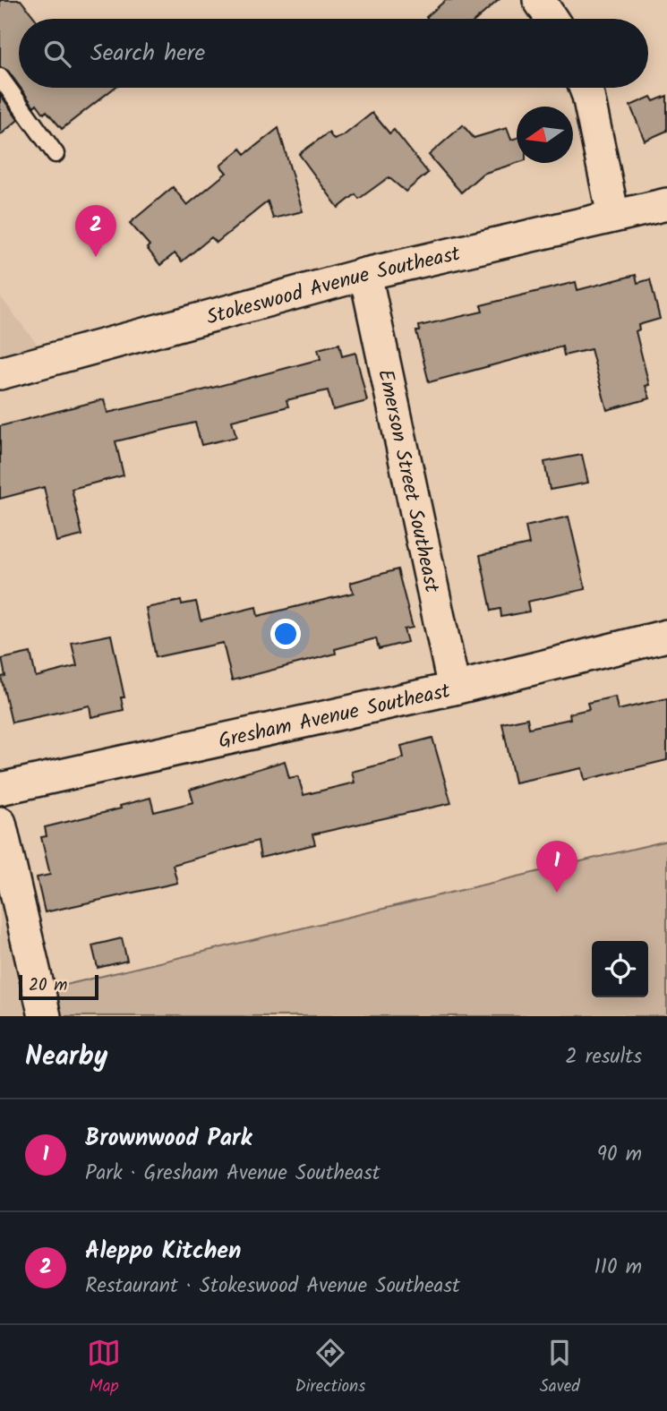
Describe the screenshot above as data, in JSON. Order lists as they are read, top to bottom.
{
  "streets": {
    "street": ["Stokeswood Avenue Southeast", "Emerson Street Southeast", "Gresham Avenue Southeast"]
  },
  "crossings": [
    ["Stokeswood Avenue Southeast", "Emerson Street Southeast"],
    ["Emerson Street Southeast", "Gresham Avenue Southeast"]
  ],
  "scale_bar": "20 m",
  "north": "left",
  "page": {
    "search": "Search here",
    "pins": ["2", "1"],
    "scale": "20 m",
    "heading": ["Nearby", "2 results"],
    "list": [
      {
        "mark": "1",
        "name": "Brownwood Park",
        "note": "Park · Gresham Avenue Southeast",
        "value": "90 m"
      },
      {
        "mark": "2",
        "name": "Aleppo Kitchen",
        "note": "Restaurant · Stokeswood Avenue Southeast",
        "value": "110 m"
      }
    ],
    "nav": ["Map", "Directions", "Saved"]
  }
}
